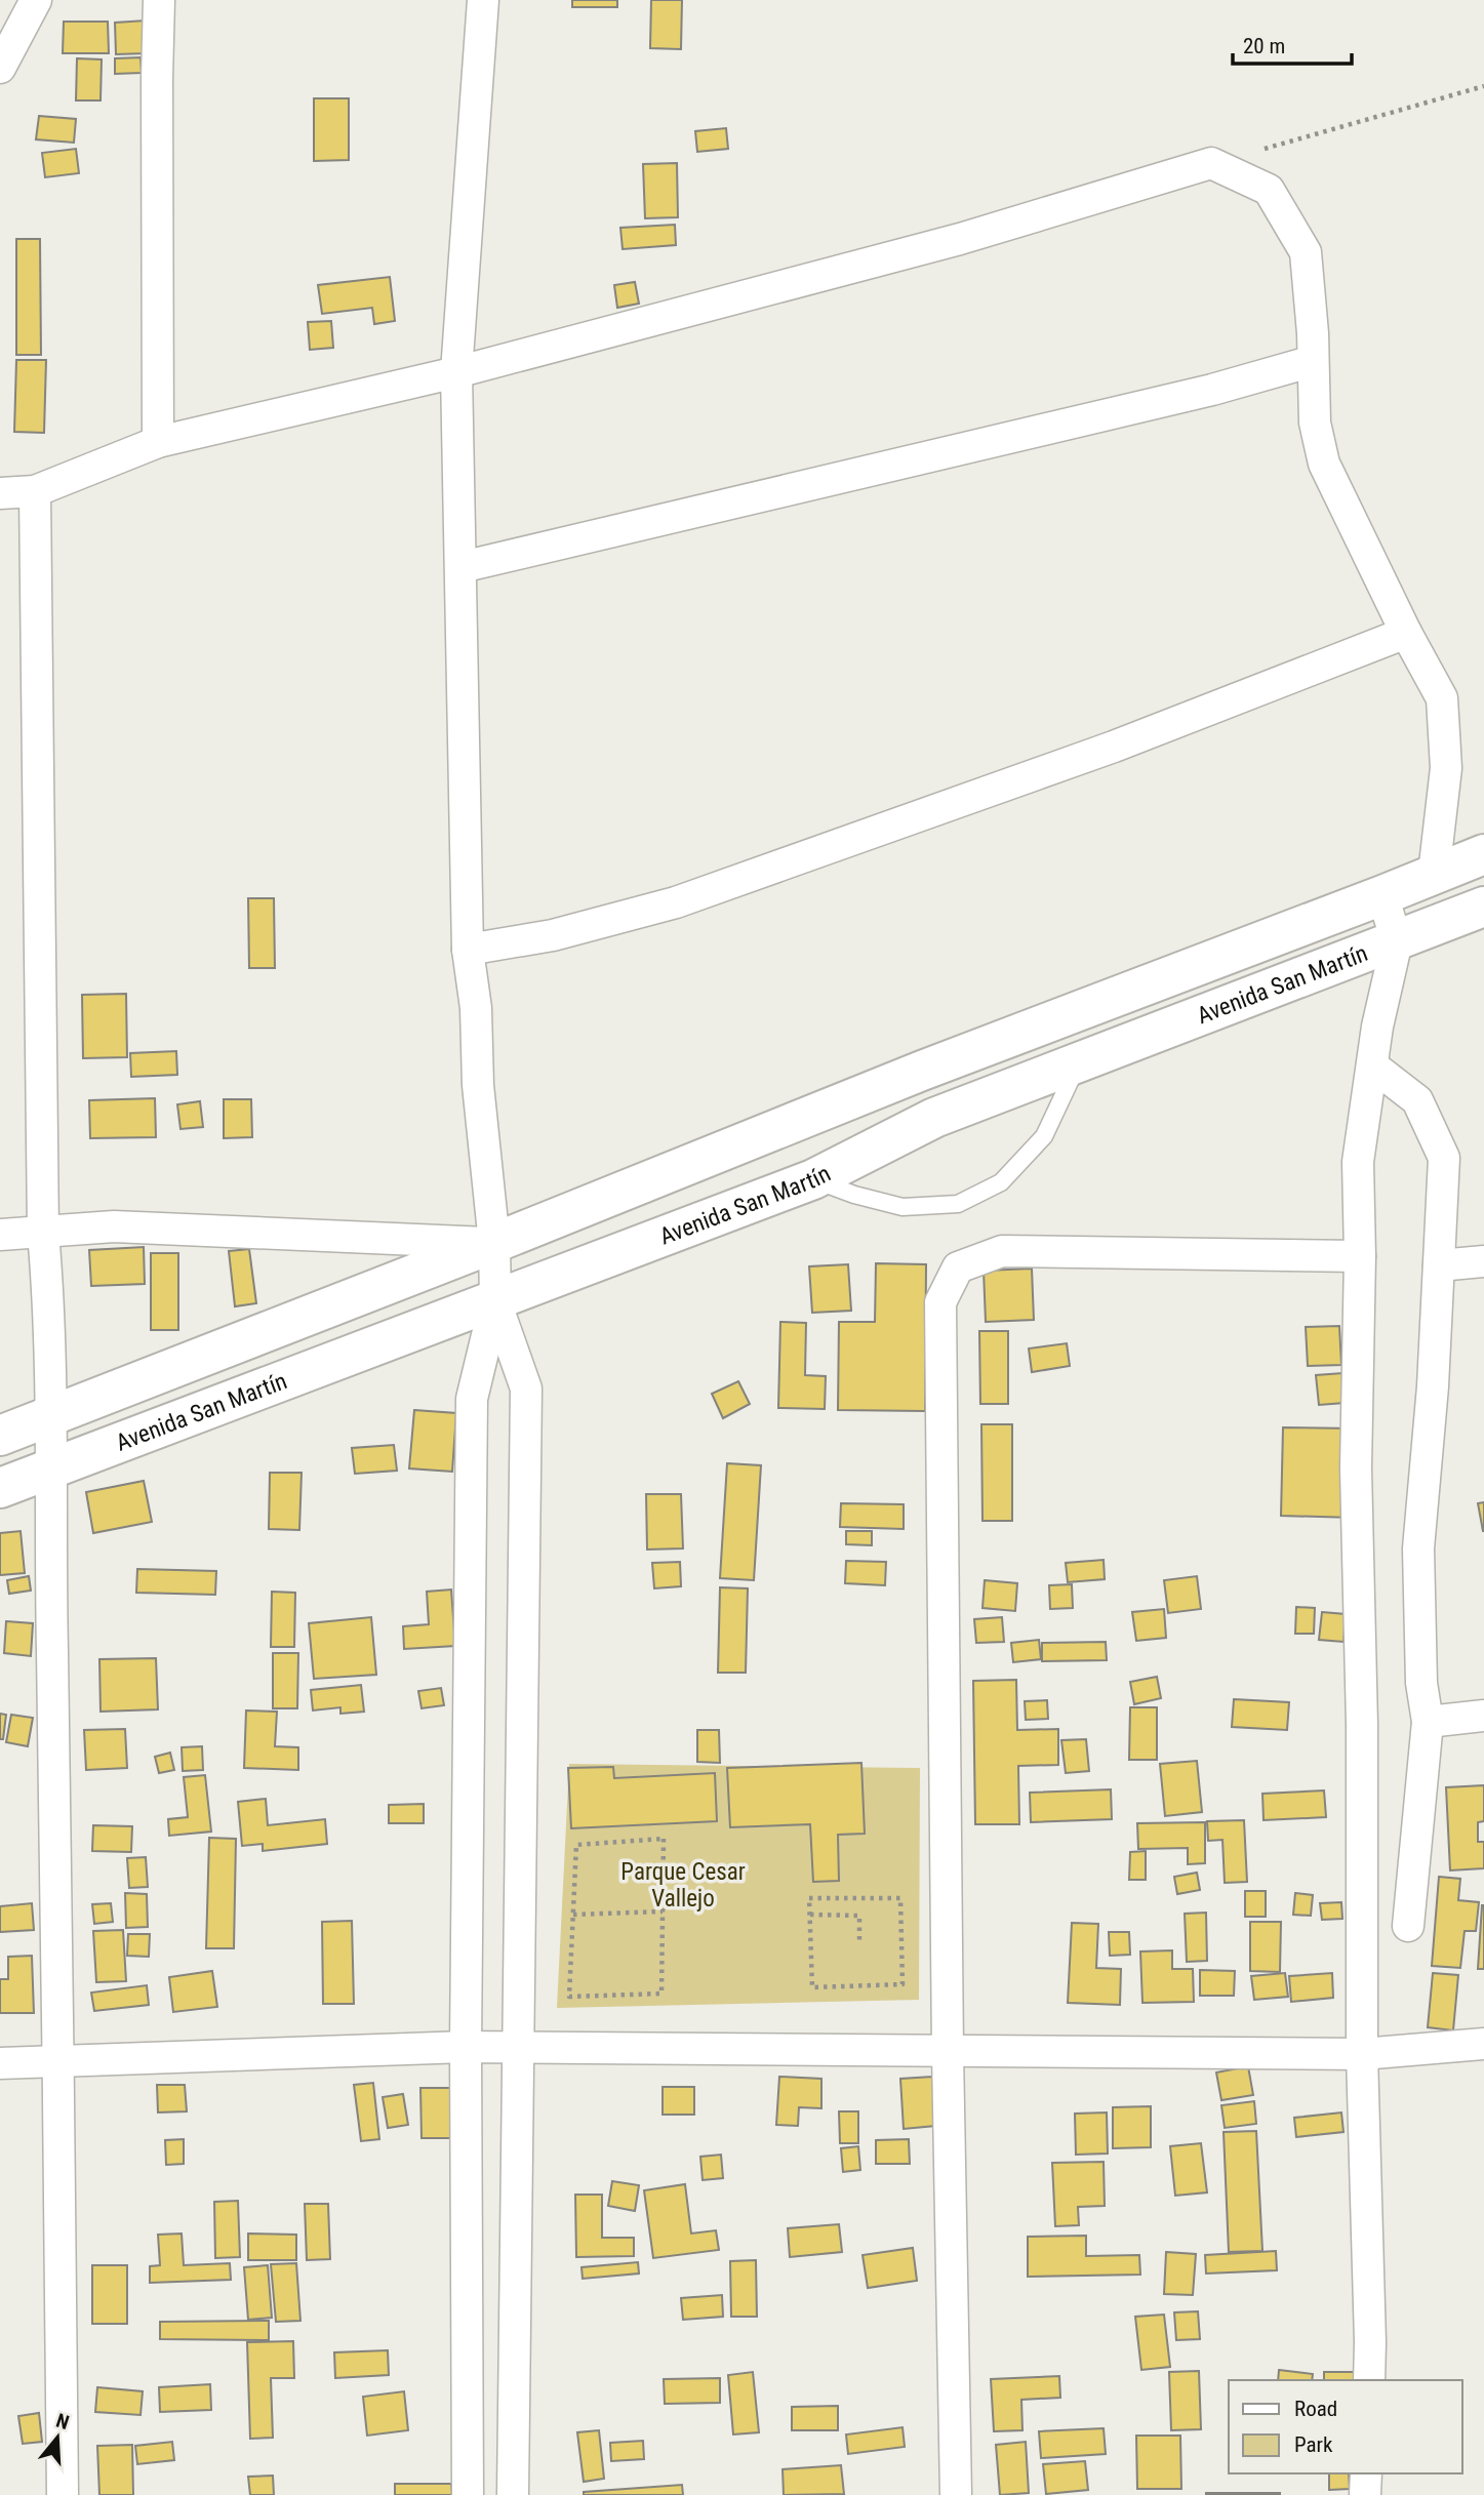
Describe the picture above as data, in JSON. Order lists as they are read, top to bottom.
{
  "streets": {
    "main road": ["Avenida San Martín"]
  },
  "parks": ["Parque Cesar Vallejo"],
  "legend": ["Road", "Park"],
  "scale_bar": "20 m",
  "north": "top"
}
